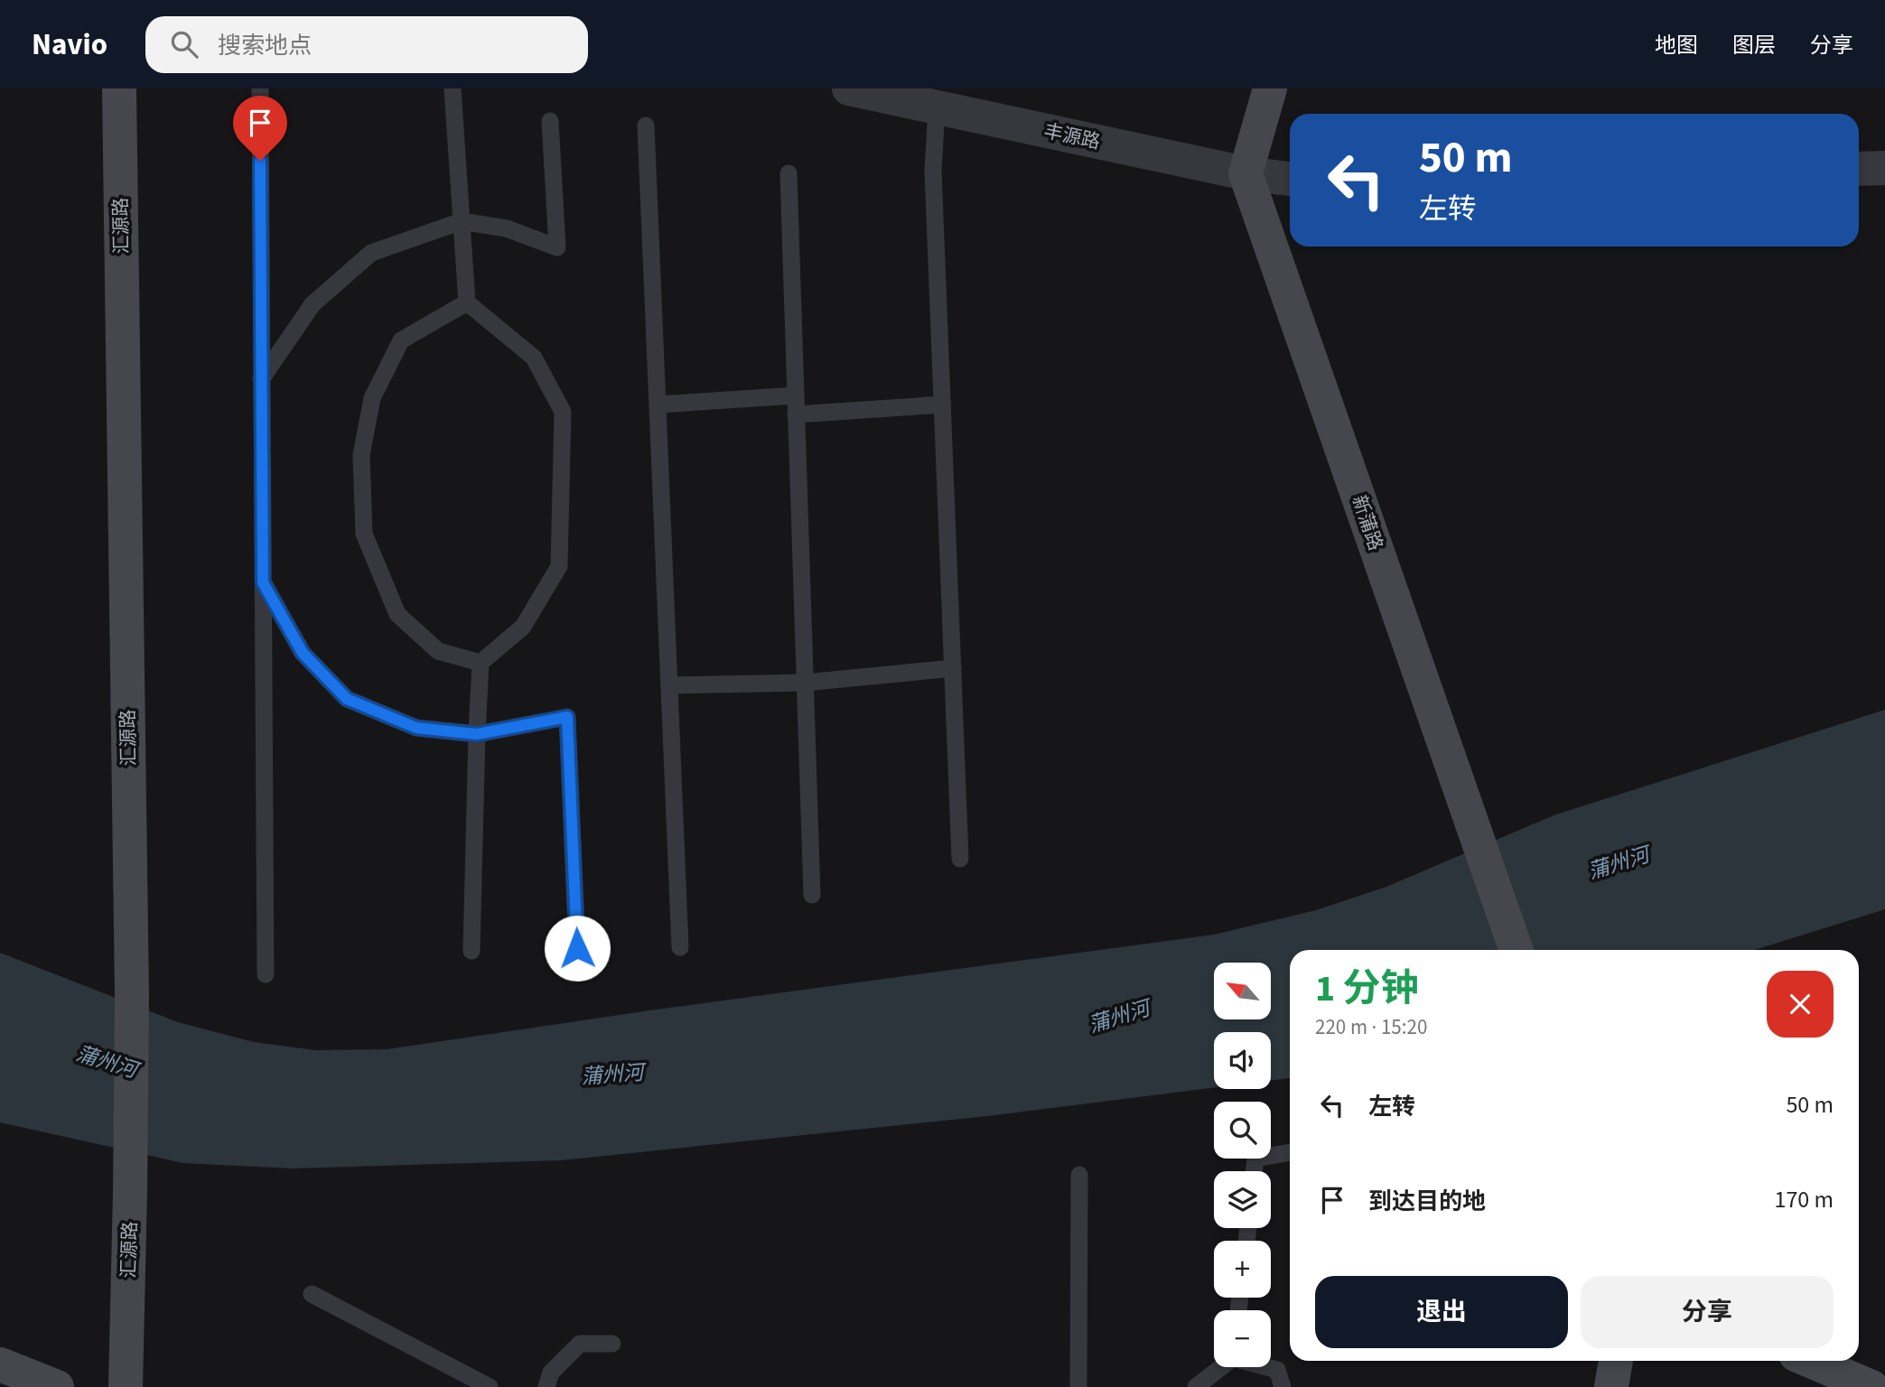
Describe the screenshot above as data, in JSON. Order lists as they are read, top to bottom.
{
  "streets": {
    "street": ["丰源路", "汇源路", "新蒲路"]
  },
  "crossings": [
    ["丰源路", "新蒲路"]
  ],
  "water": ["蒲州河"],
  "north": "top left",
  "page": {
    "header": "Navio",
    "search": "搜索地点",
    "nav": ["地图", "图层", "分享"],
    "turn": ["50 m", "左转"],
    "heading": ["1 分钟", "220 m · 15:20"],
    "map_buttons": ["+", "−"],
    "list": [
      {
        "name": "左转",
        "value": "50 m"
      },
      {
        "name": "到达目的地",
        "value": "170 m"
      }
    ],
    "buttons": ["退出", "分享"]
  }
}
